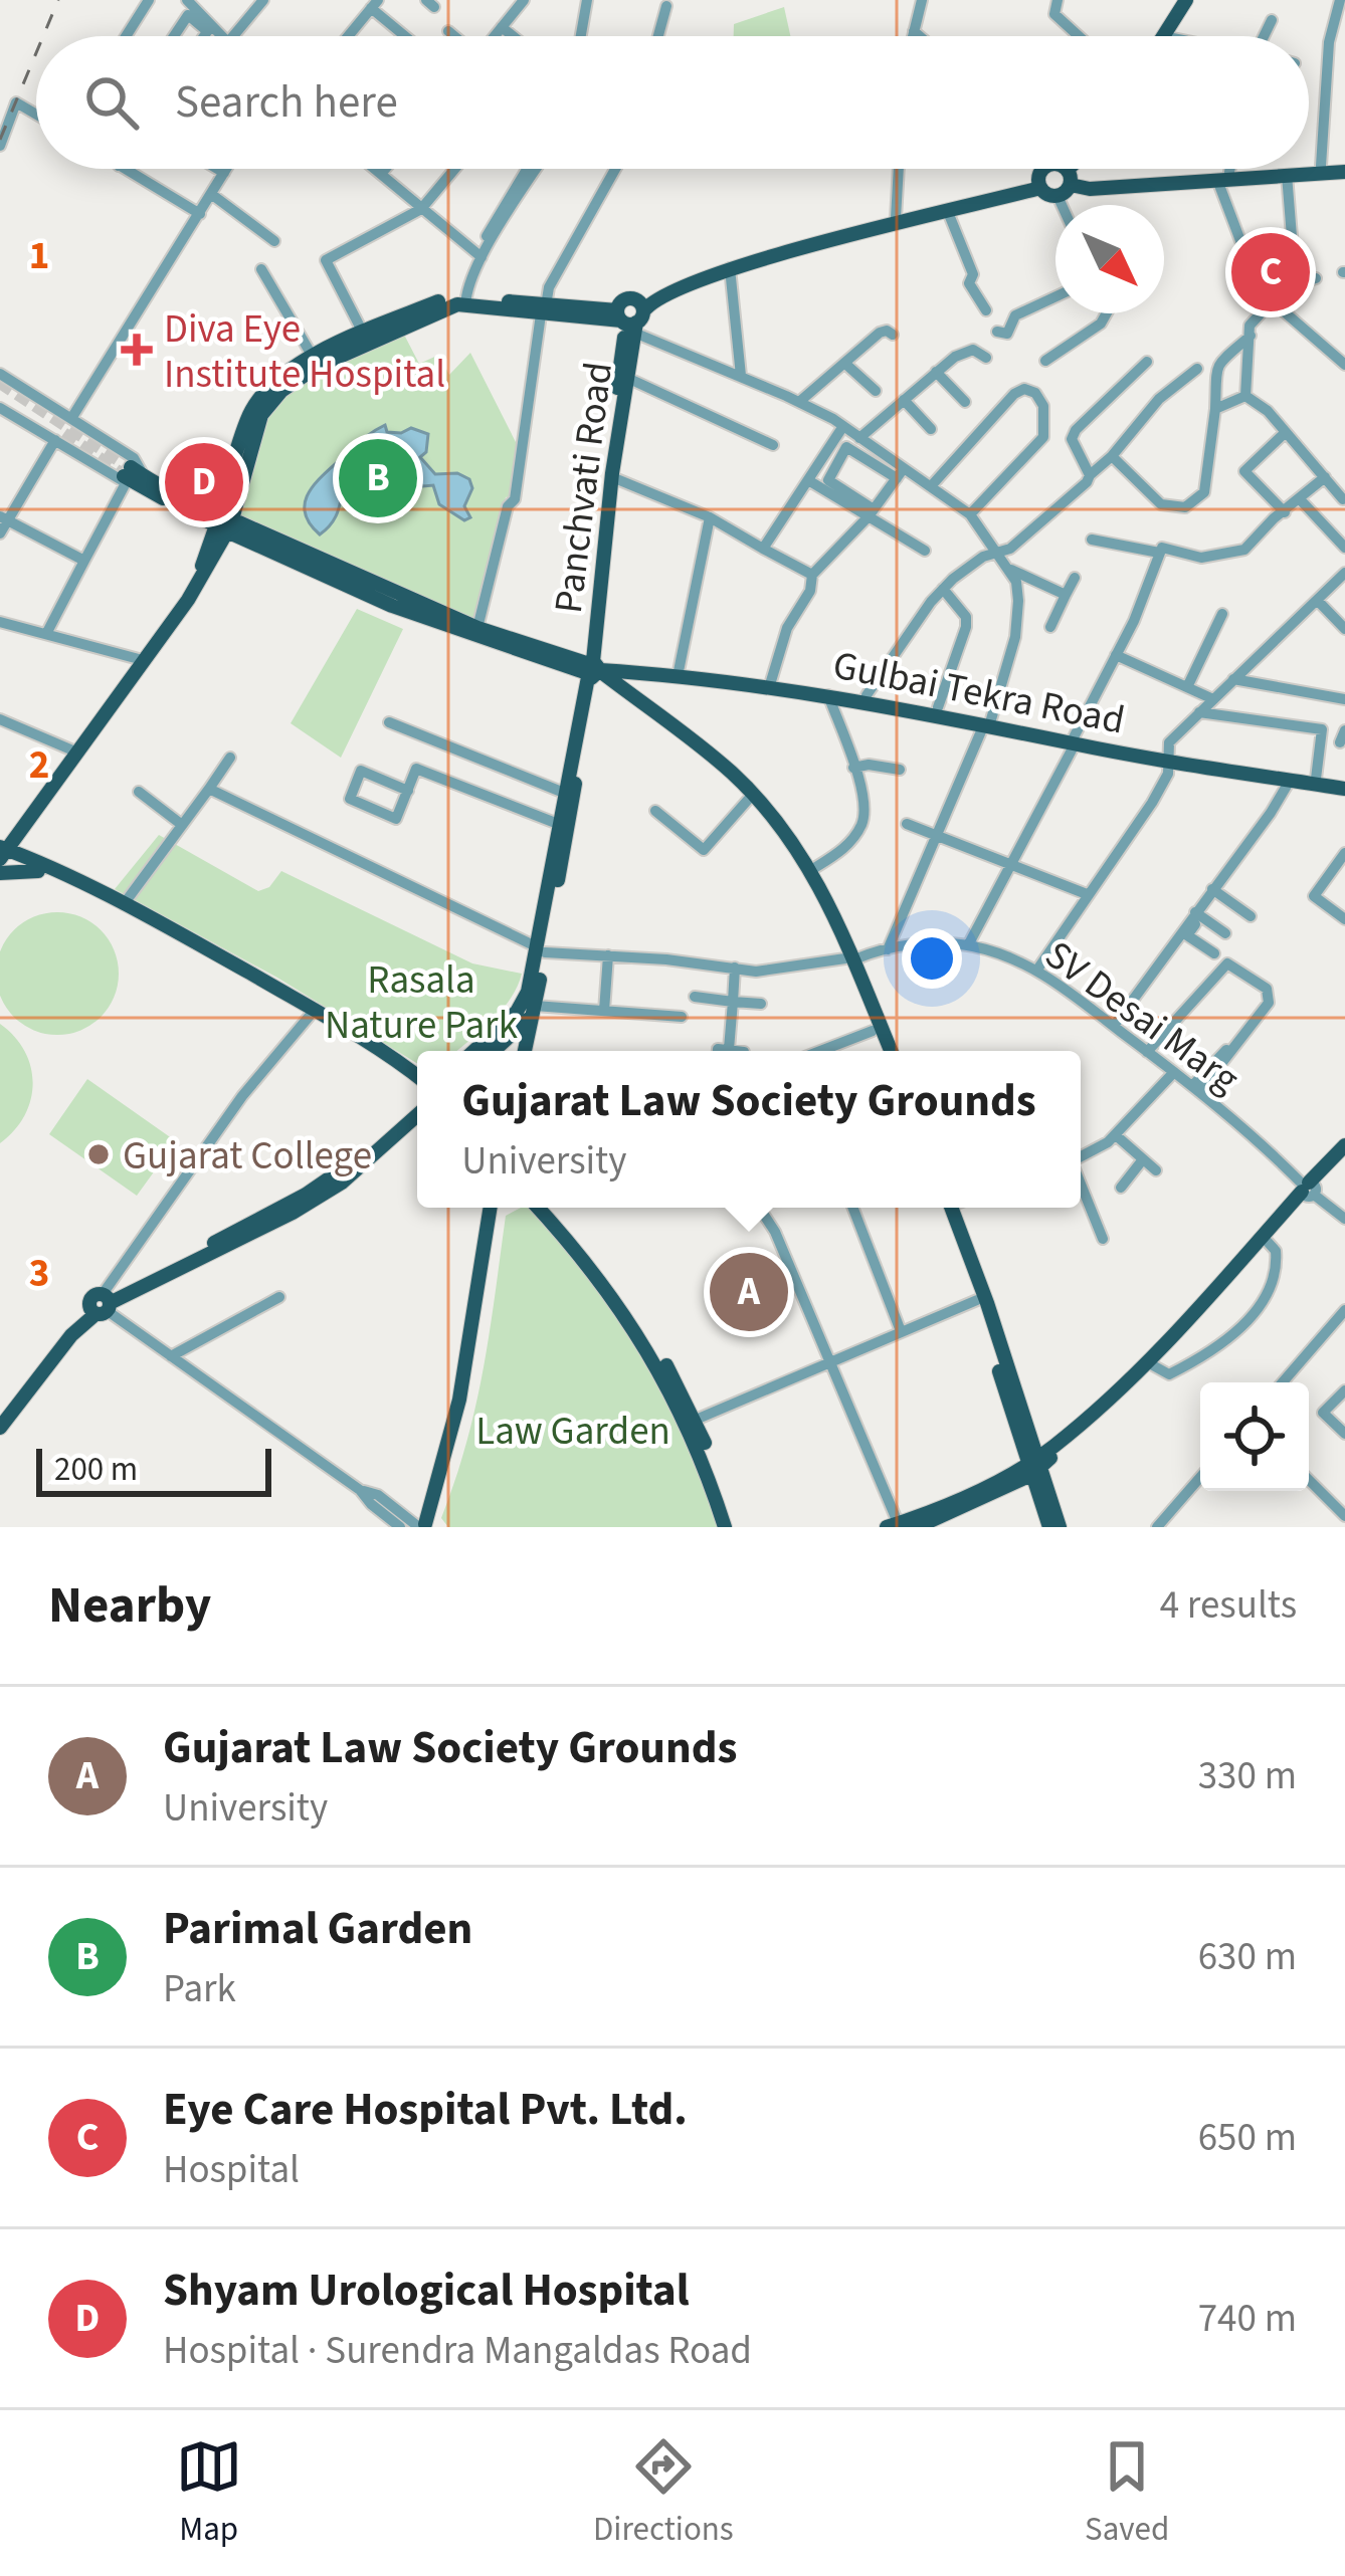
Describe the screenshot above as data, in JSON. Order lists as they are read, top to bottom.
{
  "streets": {
    "main road": ["Panchvati Road", "Gulbai Tekra Road"],
    "street": ["SV Desai Marg"]
  },
  "crossings": [
    ["Panchvati Road", "Gulbai Tekra Road"]
  ],
  "parks": ["Rasala Nature Park", "Law Garden"],
  "places": {
    "health": ["Diva Eye Institute Hospital"],
    "other": ["Gujarat College"]
  },
  "scale_bar": "200 m",
  "north": "bottom right",
  "page": {
    "search": "Search here",
    "pins": [
      "C",
      "B",
      "D",
      "A"
    ],
    "popup": ["Gujarat Law Society Grounds", "University"],
    "scale": "200 m",
    "heading": ["Nearby", "4 results"],
    "list": [
      {
        "mark": "A",
        "name": "Gujarat Law Society Grounds",
        "note": "University",
        "value": "330 m"
      },
      {
        "mark": "B",
        "name": "Parimal Garden",
        "note": "Park",
        "value": "630 m"
      },
      {
        "mark": "C",
        "name": "Eye Care Hospital Pvt. Ltd.",
        "note": "Hospital",
        "value": "650 m"
      },
      {
        "mark": "D",
        "name": "Shyam Urological Hospital",
        "note": "Hospital · Surendra Mangaldas Road",
        "value": "740 m"
      }
    ],
    "nav": ["Map", "Directions", "Saved"]
  },
  "grid": {
    "rows": ["1", "2", "3"]
  }
}
